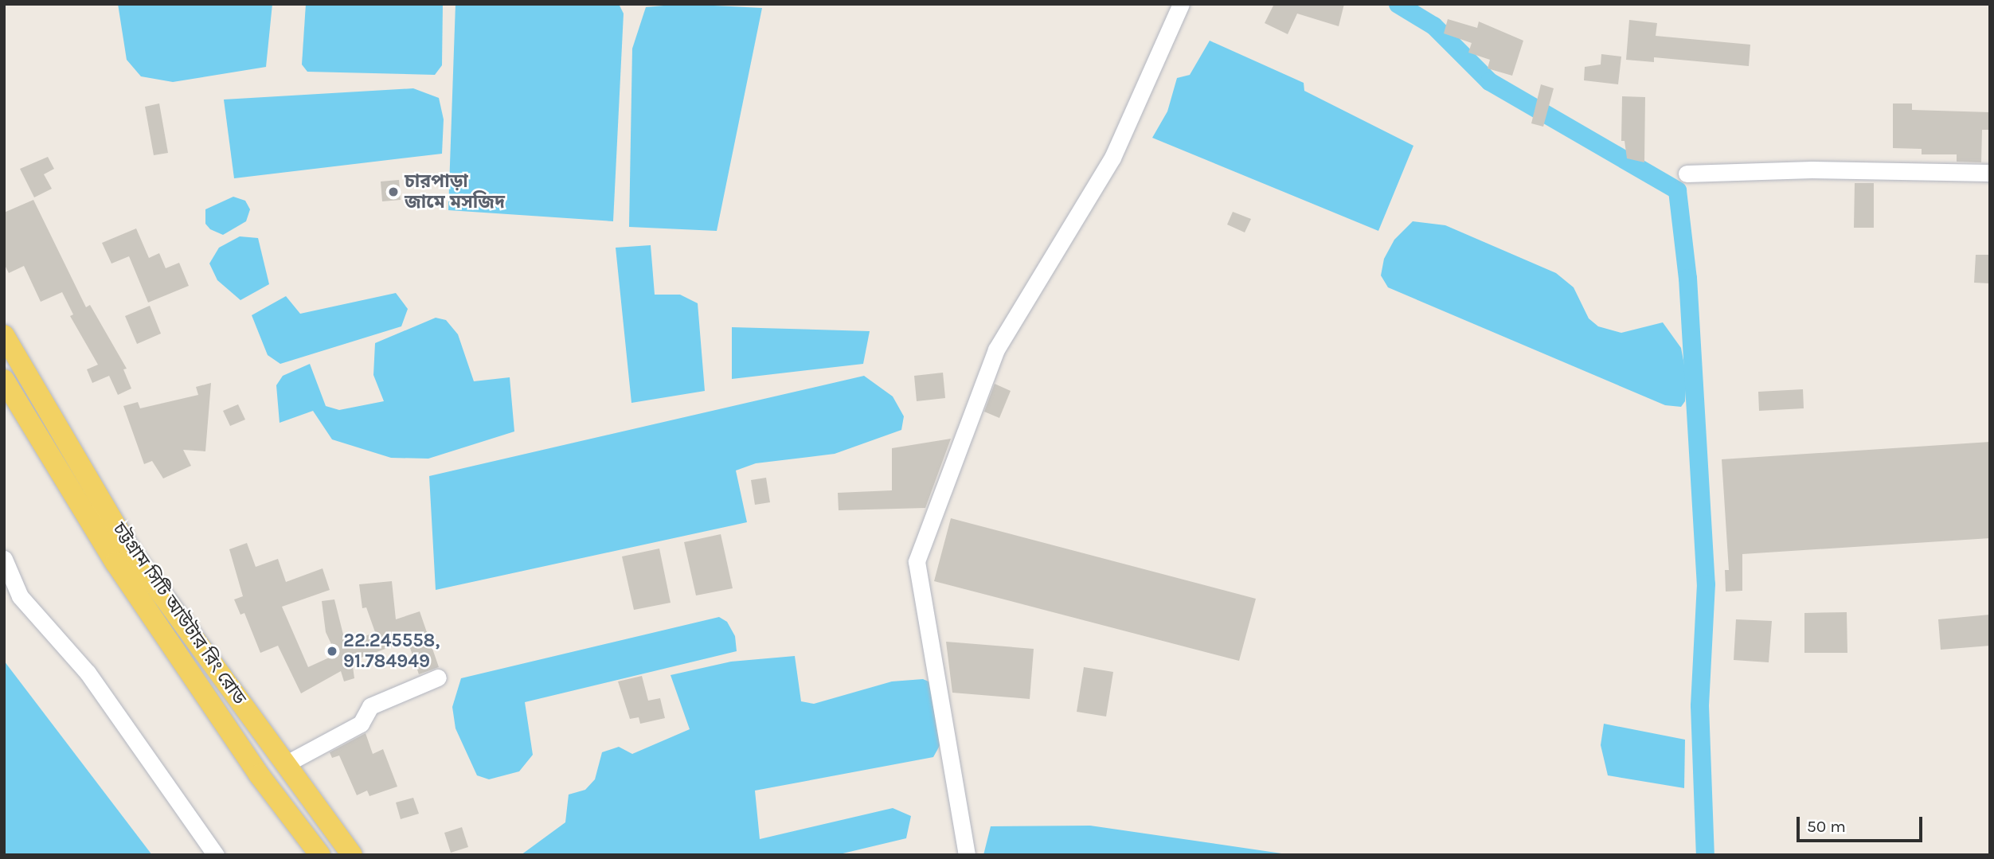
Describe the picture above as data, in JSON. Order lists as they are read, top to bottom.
{
  "streets": {
    "main road": ["চট্টগ্রাম সিটি আউটার রিং রোড"]
  },
  "places": ["চারপাড়া জামে মসজিদ", "22.245558, 91.784949"],
  "scale_bar": "50 m"
}
